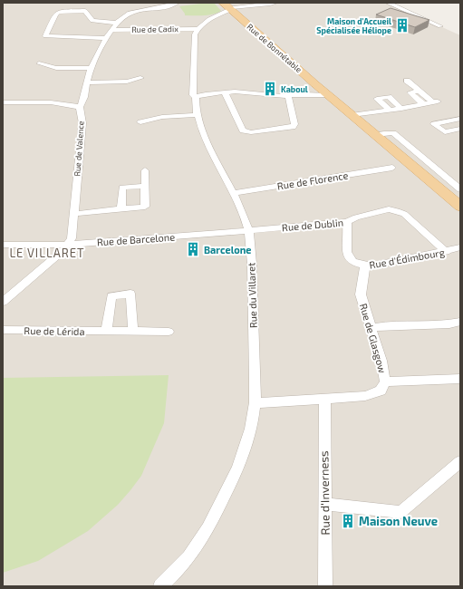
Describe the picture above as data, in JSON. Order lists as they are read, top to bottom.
{
  "streets": {
    "main road": ["Rue de Bonnétable"],
    "street": [
      "Rue de Cadix",
      "Rue de Valence",
      "Rue de Florence",
      "Rue de Dublin",
      "Rue de Barcelone",
      "Rue d'Édimbourg",
      "Rue du Villaret",
      "Rue de Lérida",
      "Rue de Glasgow",
      "Rue d'Inverness"
    ]
  },
  "crossings": [
    ["Rue de Cadix", "Rue du Villaret"],
    ["Rue de Valence", "Rue de Barcelone"],
    ["Rue de Florence", "Rue du Villaret"],
    ["Rue de Dublin", "Rue de Barcelone"],
    ["Rue de Dublin", "Rue d'Édimbourg"],
    ["Rue de Dublin", "Rue du Villaret"],
    ["Rue de Barcelone", "Rue du Villaret"],
    ["Rue d'Édimbourg", "Rue de Glasgow"],
    ["Rue du Villaret", "Rue de Glasgow"],
    ["Rue de Glasgow", "Rue d'Inverness"]
  ],
  "districts": ["LE VILLARET"],
  "places": {
    "building": [
      "Maison d'Accueil Spécialisée Héliope",
      "Kaboul",
      "Barcelone",
      "Maison Neuve"
    ]
  }
}
